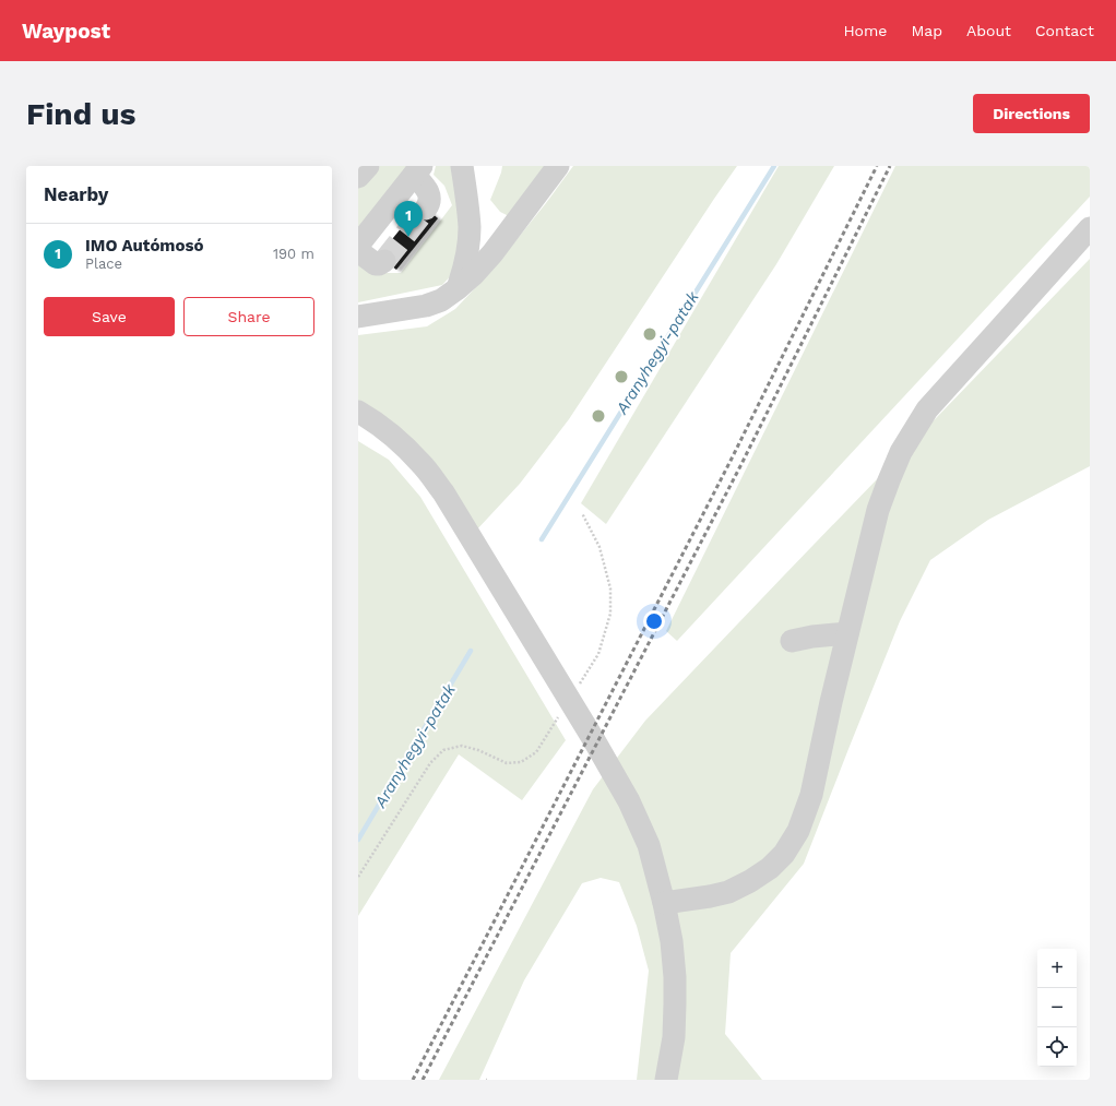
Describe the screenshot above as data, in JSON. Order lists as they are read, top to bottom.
{
  "water": ["Aranyhegyi-patak"],
  "page": {
    "header": "Waypost",
    "nav": [
      "Home",
      "Map",
      "About",
      "Contact"
    ],
    "buttons": [
      "Directions",
      ["Save", "Share"]
    ],
    "title": "Find us",
    "heading": "Nearby",
    "pins": "1",
    "list": [
      {
        "mark": "1",
        "name": "IMO Autómosó",
        "note": "Place",
        "value": "190 m"
      }
    ],
    "map_buttons": ["+", "−"]
  }
}
